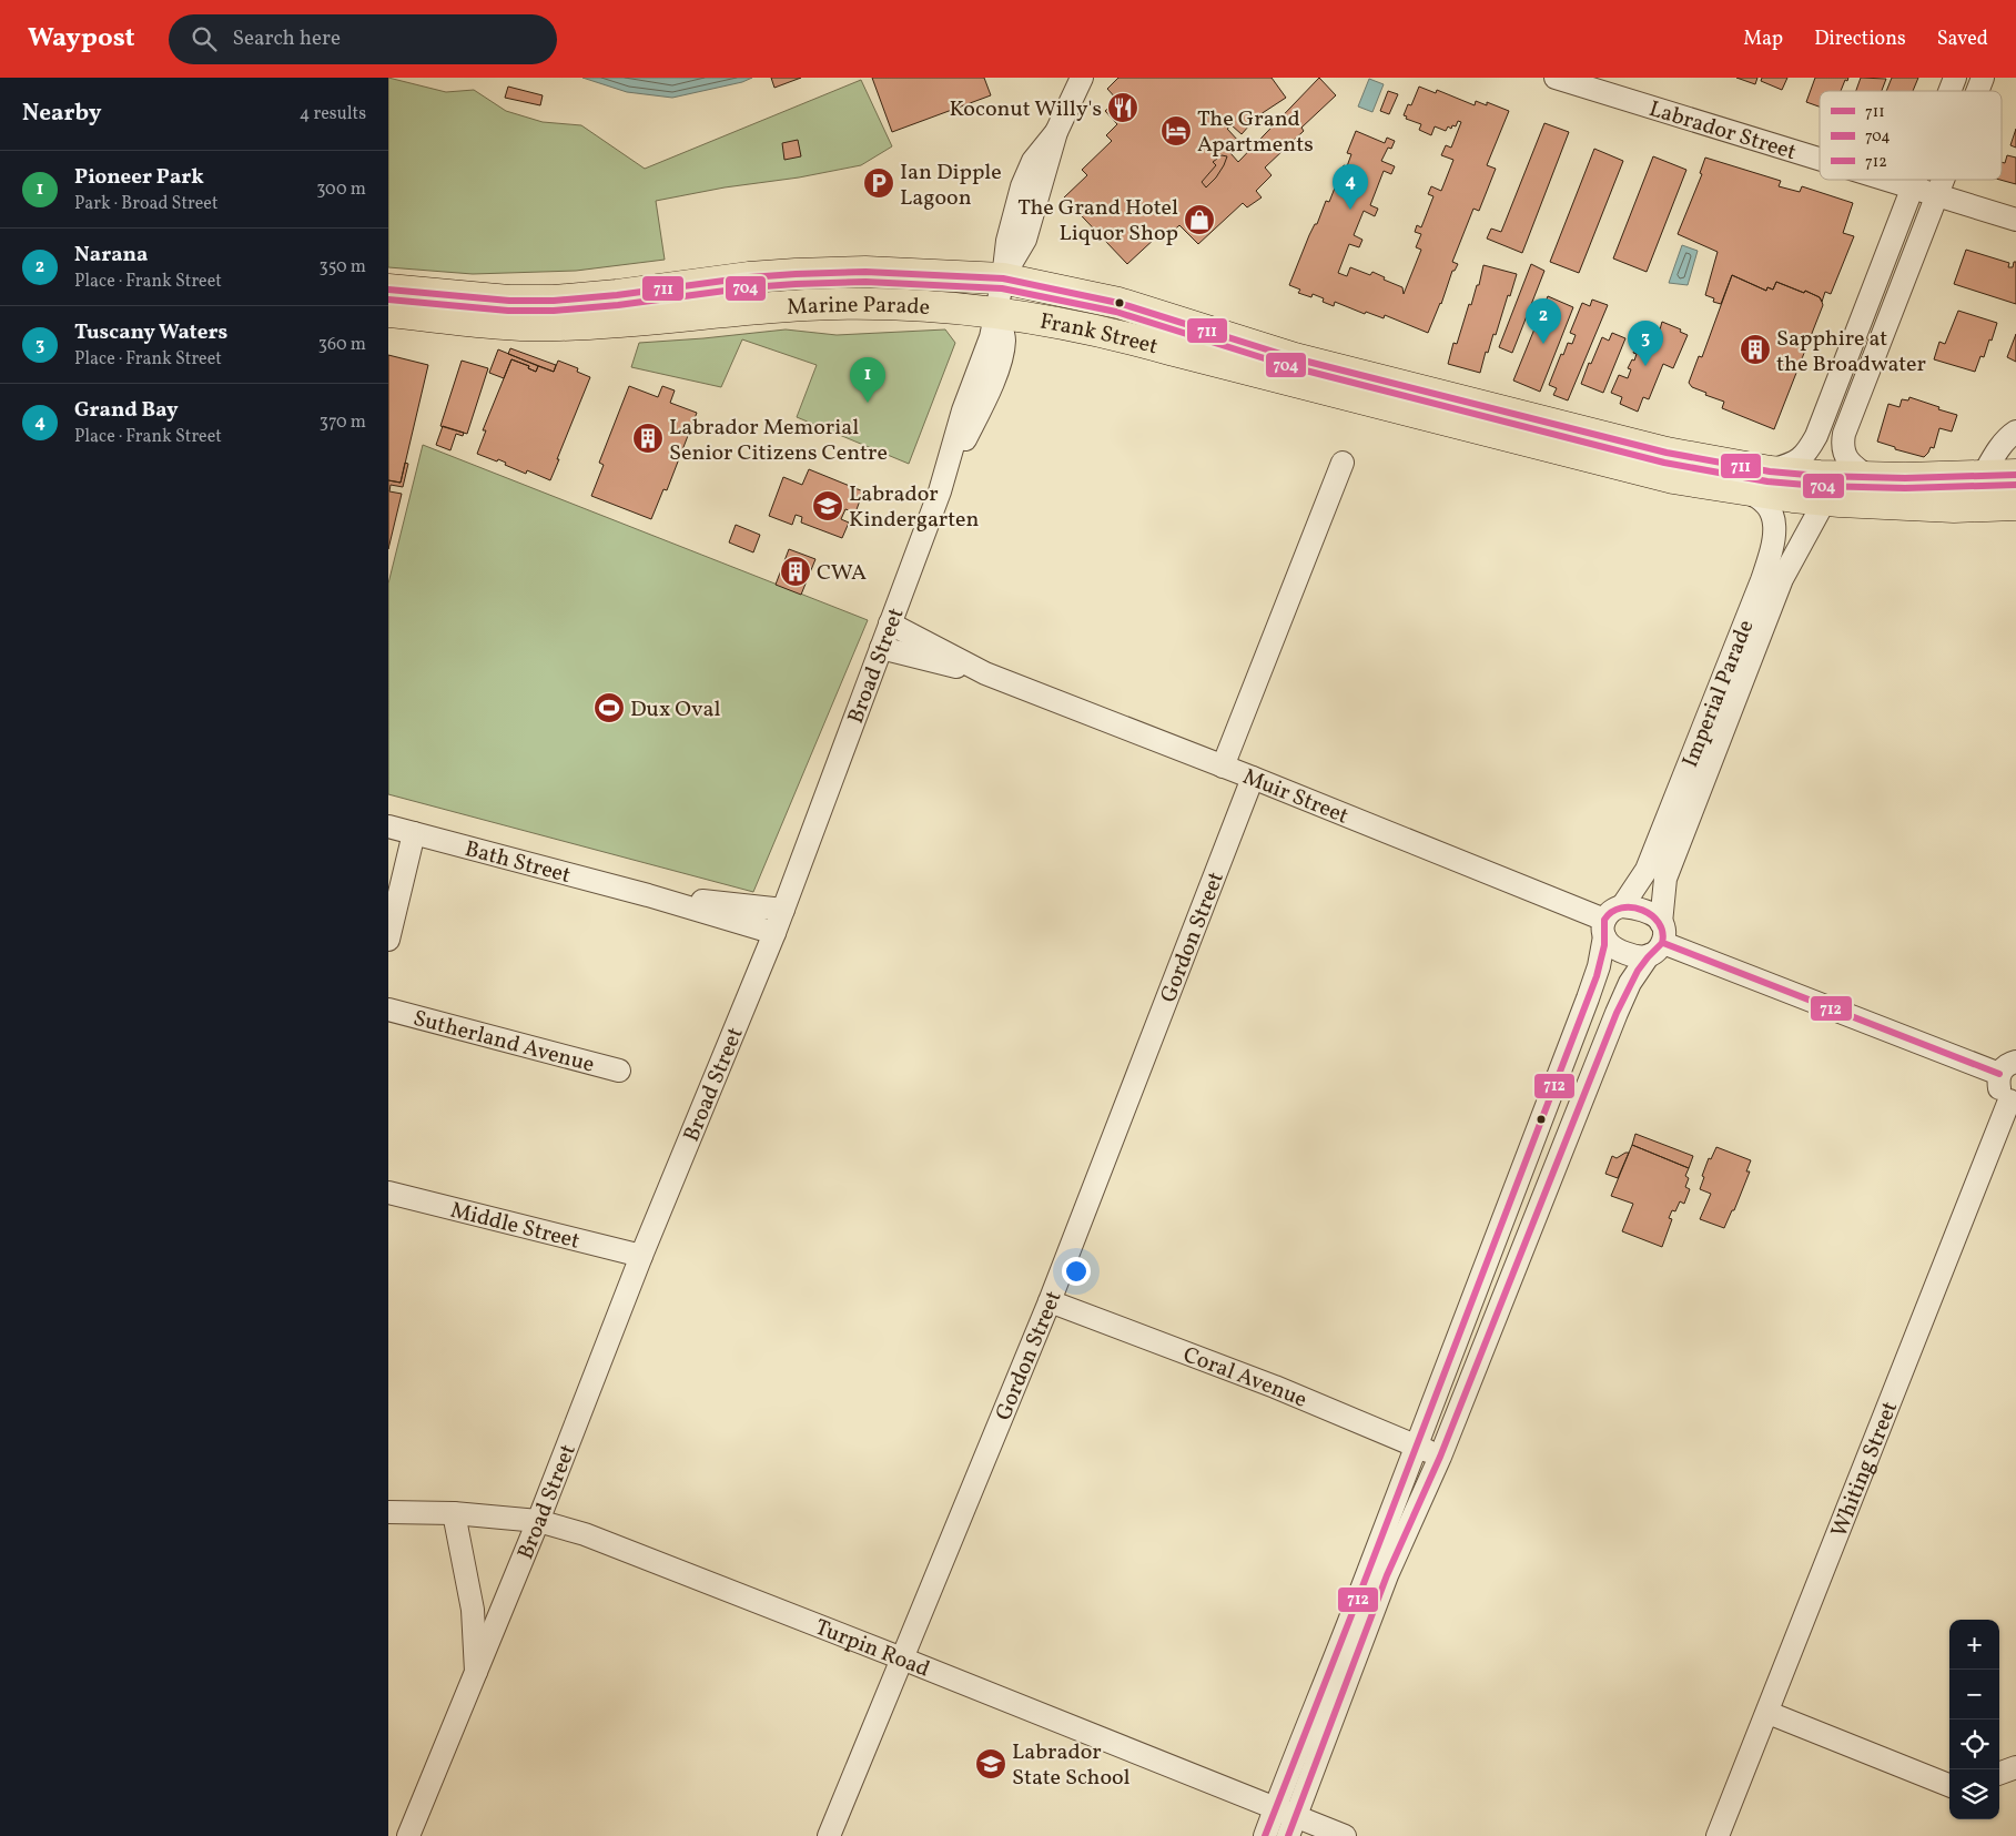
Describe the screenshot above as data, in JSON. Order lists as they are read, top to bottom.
{
  "streets": {
    "highway": ["Marine Parade", "Frank Street"],
    "street": [
      "Labrador Street",
      "Broad Street",
      "Imperial Parade",
      "Muir Street",
      "Bath Street",
      "Gordon Street",
      "Sutherland Avenue",
      "Middle Street",
      "Coral Avenue",
      "Whiting Street",
      "Turpin Road"
    ]
  },
  "crossings": [
    ["Marine Parade", "Frank Street"],
    ["Marine Parade", "Broad Street"],
    ["Frank Street", "Broad Street"],
    ["Frank Street", "Imperial Parade"],
    ["Broad Street", "Muir Street"],
    ["Broad Street", "Bath Street"],
    ["Broad Street", "Middle Street"],
    ["Broad Street", "Turpin Road"],
    ["Imperial Parade", "Muir Street"],
    ["Imperial Parade", "Coral Avenue"],
    ["Imperial Parade", "Turpin Road"],
    ["Muir Street", "Gordon Street"],
    ["Gordon Street", "Coral Avenue"],
    ["Gordon Street", "Turpin Road"]
  ],
  "places": {
    "restaurant": ["Koconut Willy's"],
    "hotel": ["The Grand Apartments"],
    "parking": ["Ian Dipple Lagoon"],
    "shop": ["The Grand Hotel Liquor Shop"],
    "building": ["Sapphire at the Broadwater", "Labrador Memorial Senior Citizens Centre", "CWA"],
    "school or university": ["Labrador Kindergarten", "Labrador State School"],
    "sports": ["Dux Oval"]
  },
  "lines": ["transit line 711", "transit line 704", "transit line 712"],
  "legend": ["711", "704", "712"],
  "page": {
    "header": "Waypost",
    "search": "Search here",
    "nav": ["Map", "Directions", "Saved"],
    "heading": ["Nearby", "4 results"],
    "list": [
      {
        "mark": "1",
        "name": "Pioneer Park",
        "note": "Park · Broad Street",
        "value": "300 m"
      },
      {
        "mark": "2",
        "name": "Narana",
        "note": "Place · Frank Street",
        "value": "350 m"
      },
      {
        "mark": "3",
        "name": "Tuscany Waters",
        "note": "Place · Frank Street",
        "value": "360 m"
      },
      {
        "mark": "4",
        "name": "Grand Bay",
        "note": "Place · Frank Street",
        "value": "370 m"
      }
    ],
    "pins": [
      "4",
      "2",
      "3",
      "1"
    ],
    "map_buttons": ["+", "−"]
  }
}
